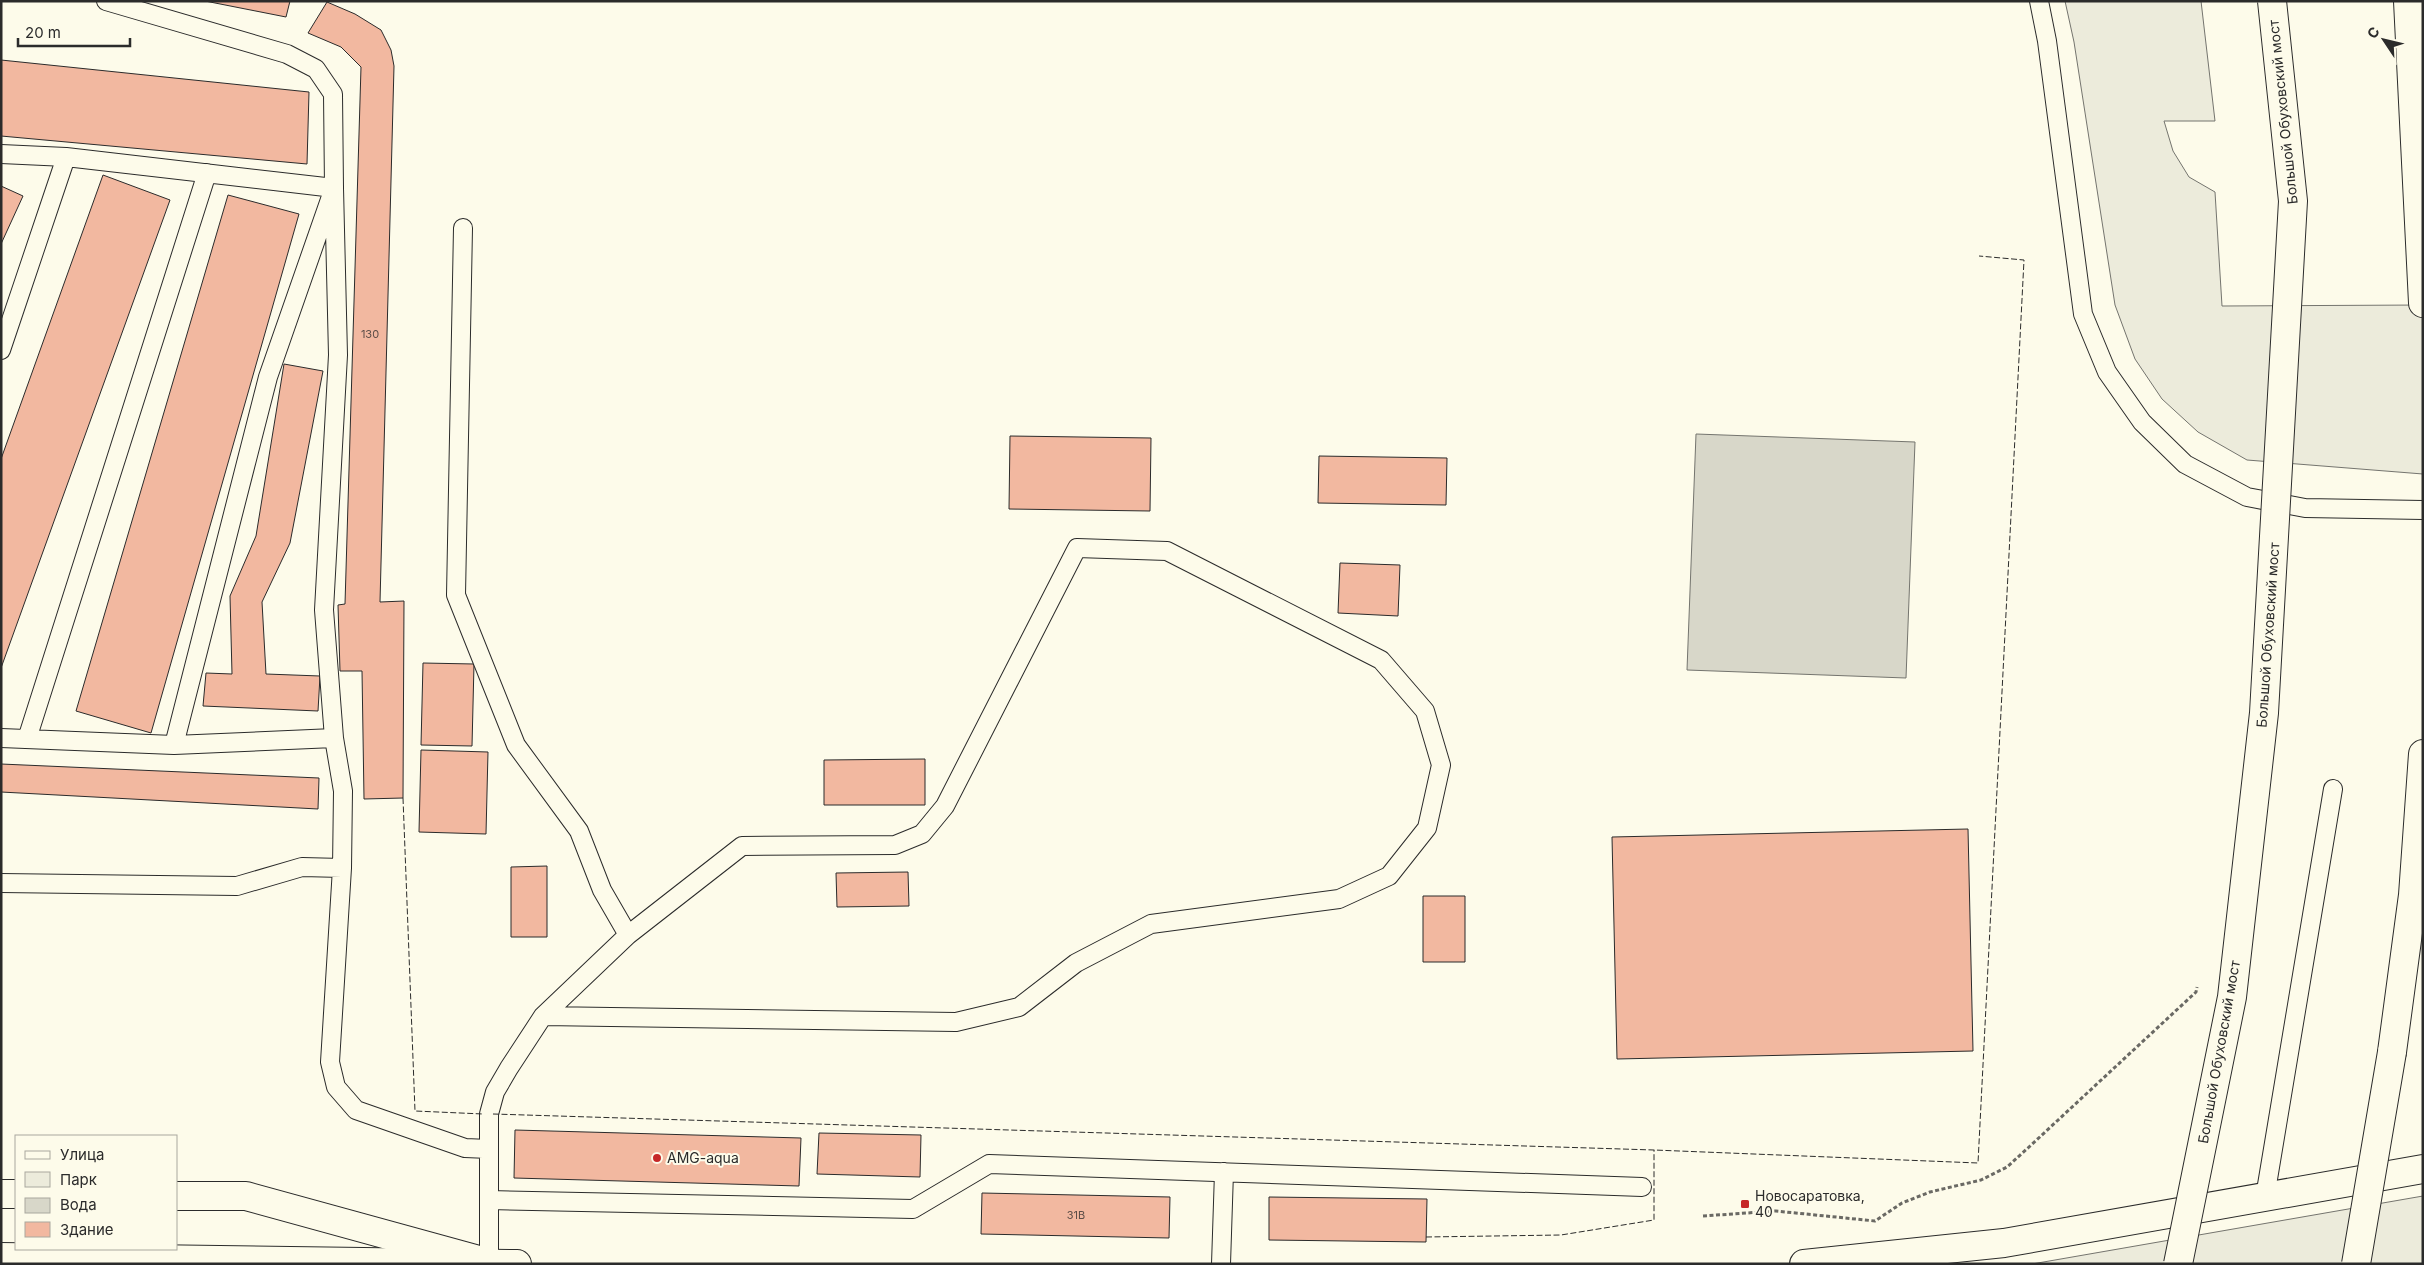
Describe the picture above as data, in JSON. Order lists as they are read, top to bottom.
{
  "streets": {
    "main road": ["Большой Обуховский мост"]
  },
  "places": {
    "other": ["AMG-aqua"],
    "transit": ["Новосаратовка, 40"]
  },
  "house_numbers": ["130", "31В"],
  "legend": [
    "Улица",
    "Парк",
    "Вода",
    "Здание"
  ],
  "scale_bar": "20 m",
  "north": "top left"
}
